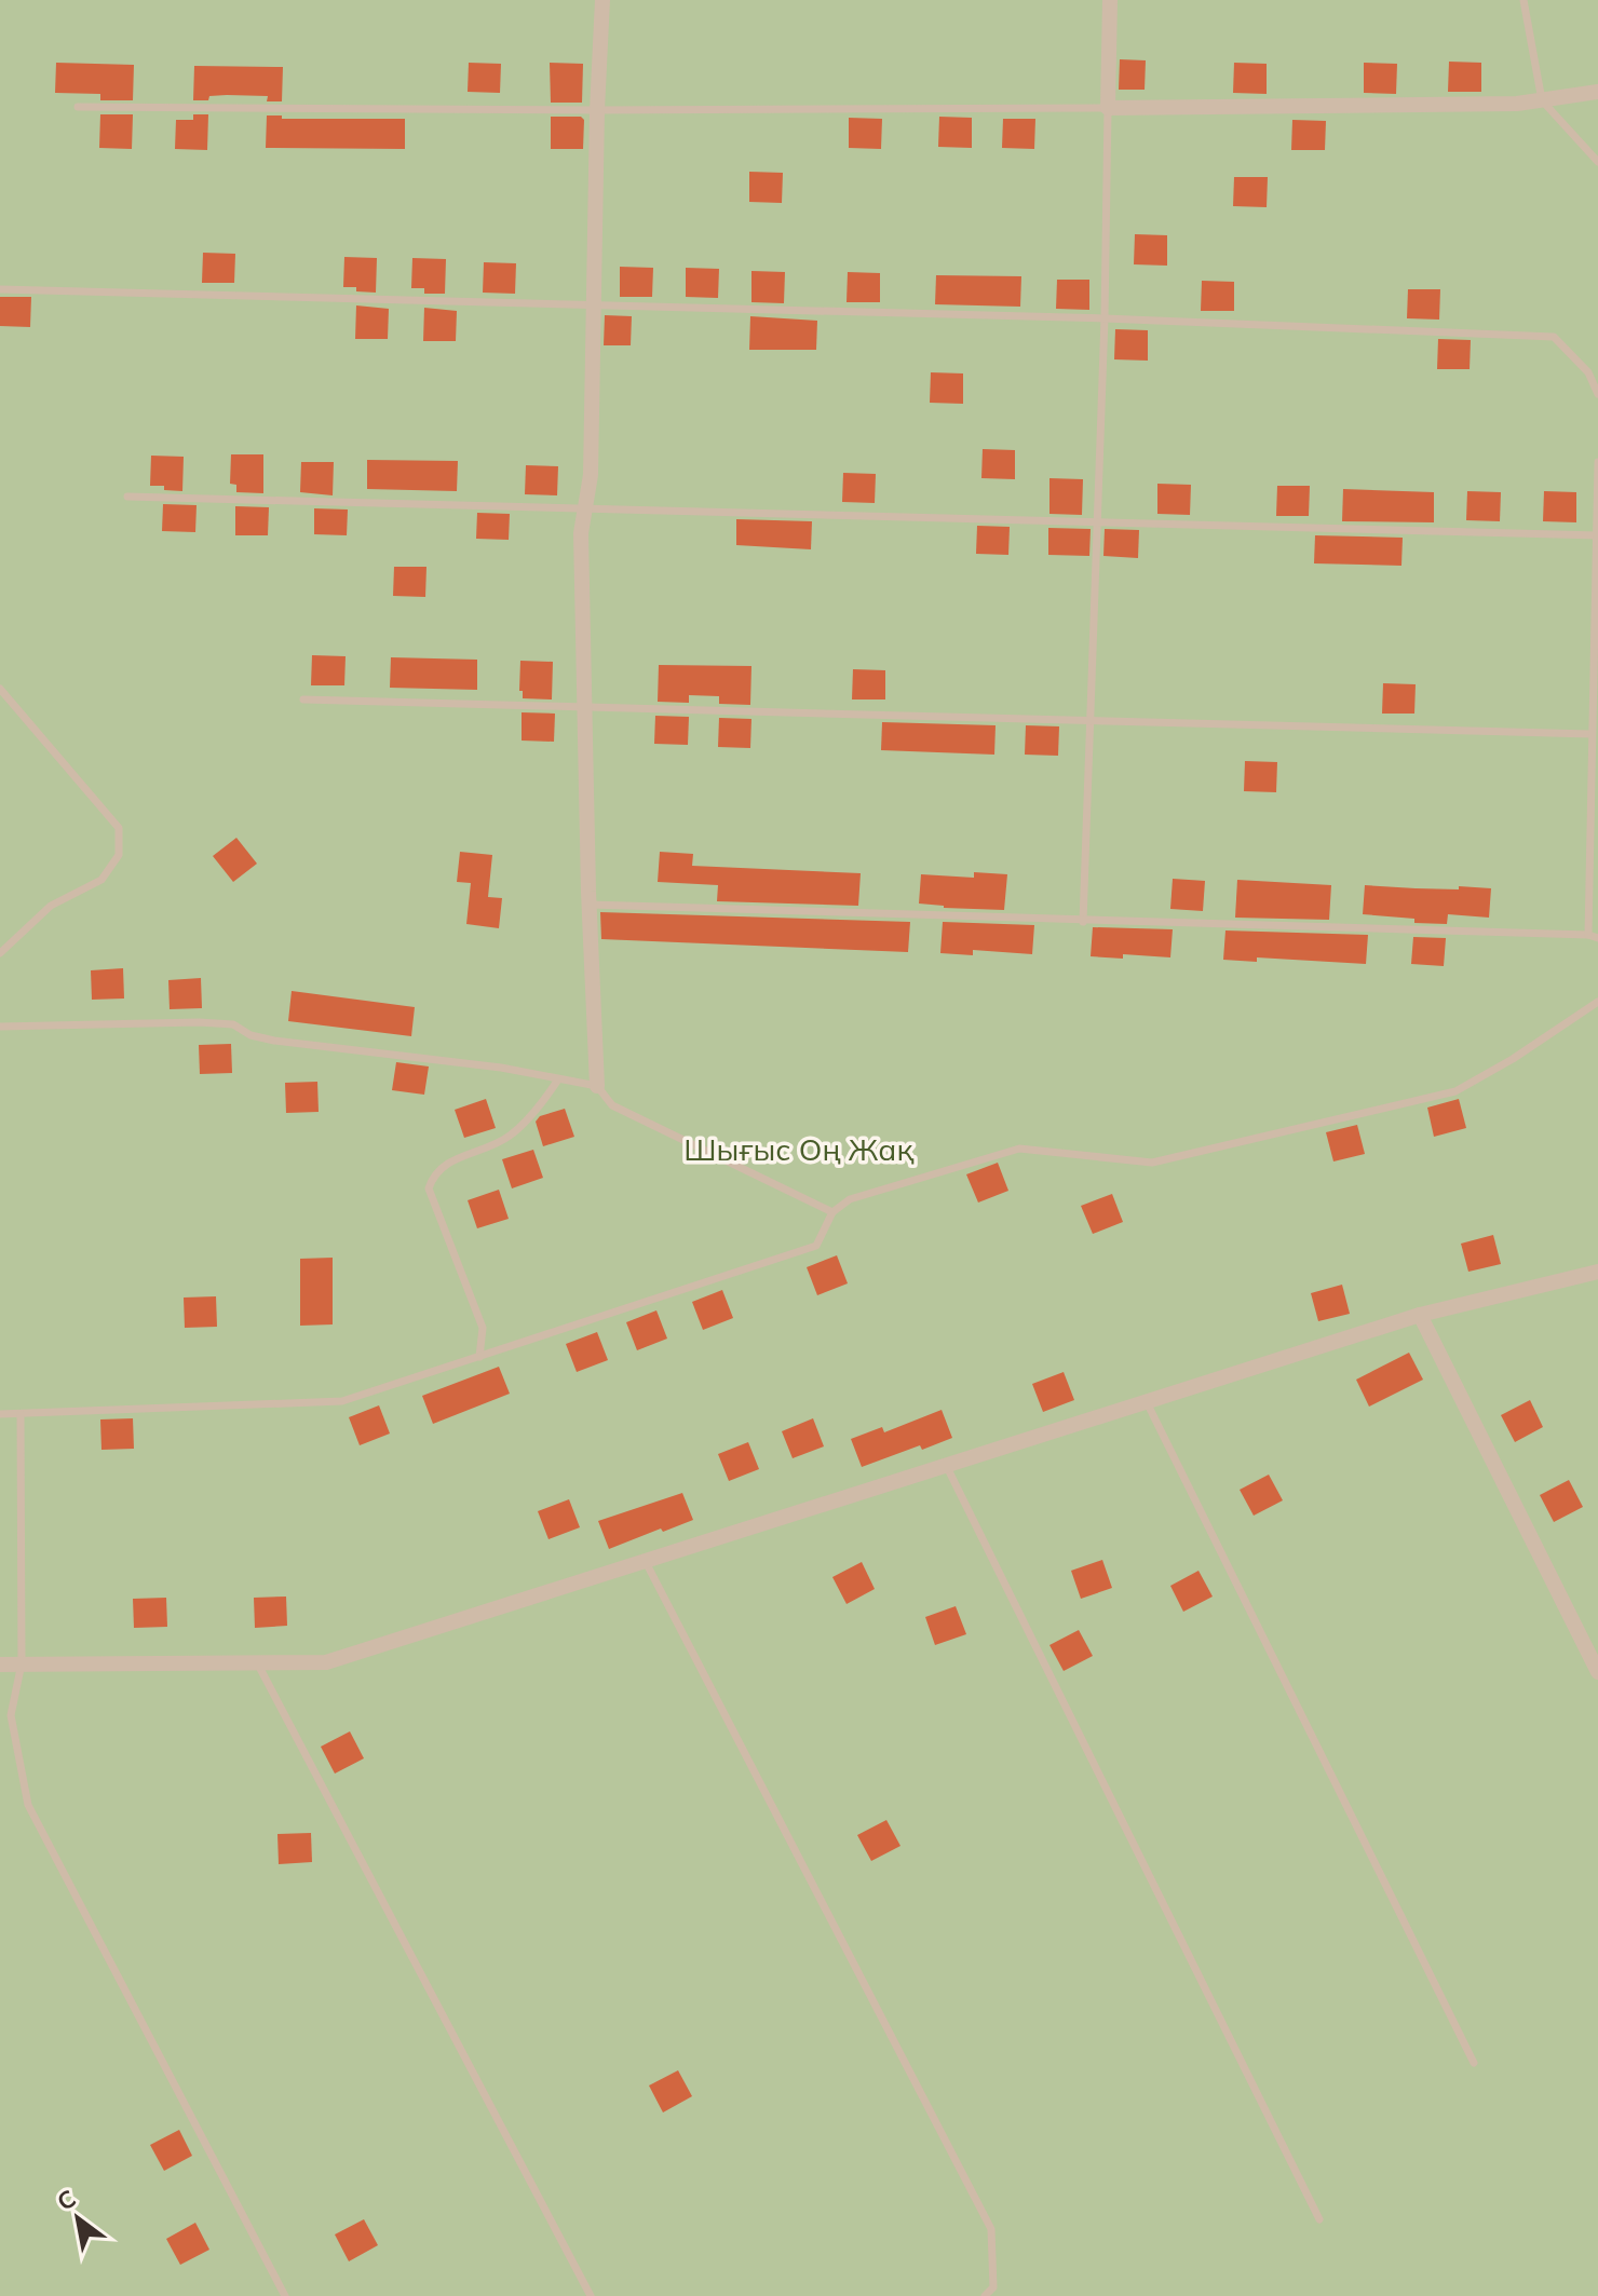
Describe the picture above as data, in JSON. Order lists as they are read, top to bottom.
{
  "parks": ["Шығыс Оң Жақ"],
  "north": "top left"
}
